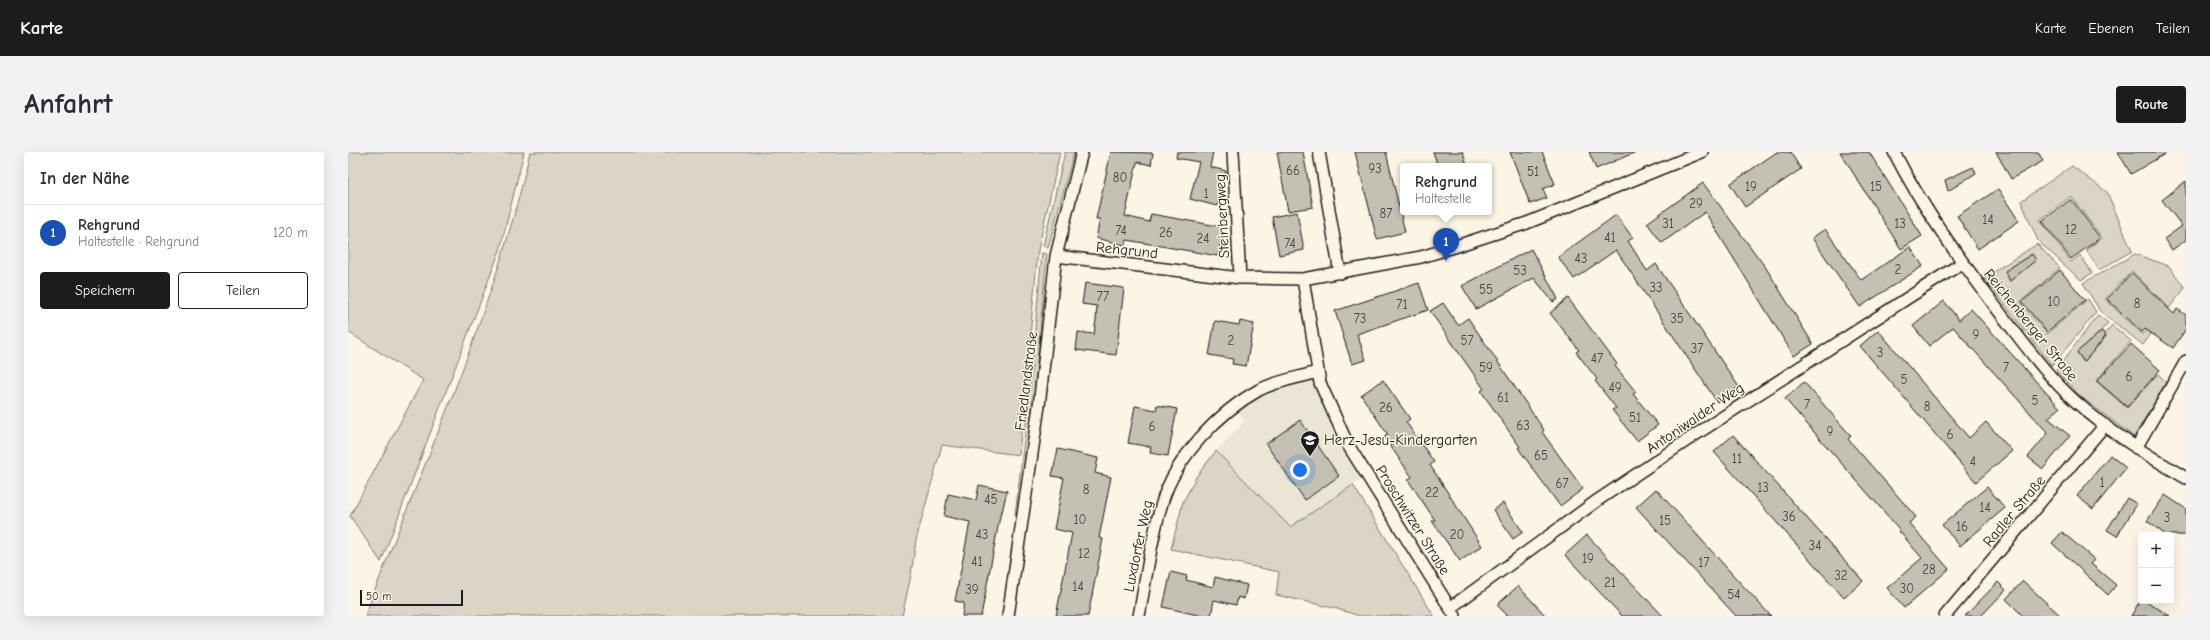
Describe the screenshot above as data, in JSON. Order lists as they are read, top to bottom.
{
  "streets": {
    "street": [
      "Steinbergweg",
      "Rehgrund",
      "Reichenberger Straße",
      "Friedlandstraße",
      "Antoniwalder Weg",
      "Radler Straße",
      "Proschwitzer Straße",
      "Luxdorfer Weg"
    ]
  },
  "crossings": [
    ["Steinbergweg", "Rehgrund"],
    ["Rehgrund", "Friedlandstraße"],
    ["Rehgrund", "Proschwitzer Straße"],
    ["Reichenberger Straße", "Antoniwalder Weg"],
    ["Reichenberger Straße", "Radler Straße"],
    ["Antoniwalder Weg", "Proschwitzer Straße"],
    ["Proschwitzer Straße", "Luxdorfer Weg"]
  ],
  "places": {
    "school or university": ["Herz-Jesu-Kindergarten"]
  },
  "house_numbers": [
    "93",
    "66",
    "51",
    "80",
    "19",
    "15",
    "1",
    "29",
    "87",
    "14",
    "31",
    "13",
    "12",
    "74",
    "26",
    "41",
    "24",
    "74",
    "43",
    "2",
    "53",
    "33",
    "55",
    "77",
    "10",
    "8",
    "71",
    "73",
    "35",
    "9",
    "2",
    "57",
    "37",
    "3",
    "47",
    "59",
    "7",
    "6",
    "5",
    "49",
    "61",
    "5",
    "7",
    "8",
    "26",
    "51",
    "63",
    "6",
    "9",
    "6",
    "65",
    "11",
    "4",
    "1",
    "67",
    "13",
    "8",
    "22",
    "45",
    "14",
    "36",
    "3",
    "10",
    "15",
    "16",
    "43",
    "20",
    "34",
    "12",
    "19",
    "41",
    "17",
    "28",
    "32",
    "21",
    "14",
    "30",
    "39",
    "54"
  ],
  "scale_bar": "50 m",
  "page": {
    "header": "Karte",
    "nav": ["Karte", "Ebenen", "Teilen"],
    "buttons": [
      "Route",
      ["Speichern", "Teilen"]
    ],
    "title": "Anfahrt",
    "heading": "In der Nähe",
    "popup": ["Rehgrund", "Haltestelle"],
    "list": [
      {
        "mark": "1",
        "name": "Rehgrund",
        "note": "Haltestelle · Rehgrund",
        "value": "120 m"
      }
    ],
    "pins": "1",
    "map_buttons": ["+", "−"],
    "scale": "50 m"
  }
}
